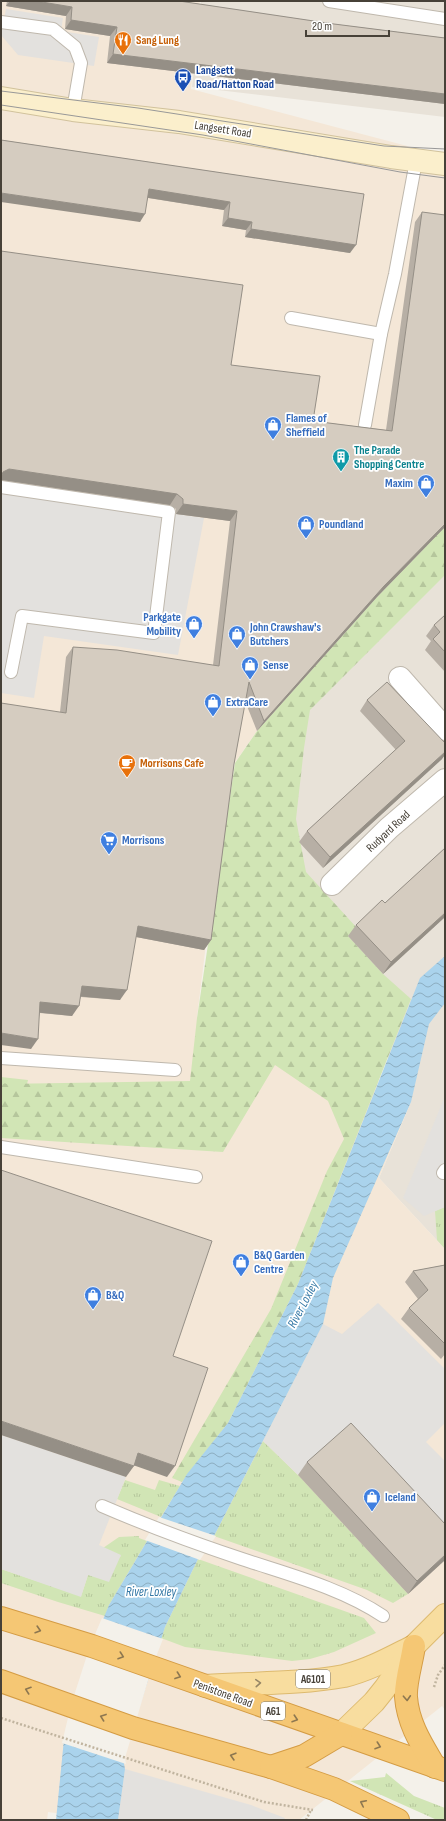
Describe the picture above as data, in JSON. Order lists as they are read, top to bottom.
{
  "streets": {
    "highway": ["Penistone Road", "A61"],
    "main road": ["A6101"],
    "street": ["Langsett Road", "Rudyard Road"]
  },
  "crossings": [
    ["A6101", "Penistone Road"]
  ],
  "water": ["River Loxley"],
  "places": {
    "restaurant": ["Sang Lung"],
    "bus stop": ["Langsett Road/Hatton Road"],
    "shop": [
      "Flames of Sheffield",
      "Maxim",
      "Poundland",
      "Parkgate Mobility",
      "John Crawshaw's Butchers",
      "Sense",
      "ExtraCare",
      "B&Q Garden Centre",
      "B&Q",
      "Iceland"
    ],
    "building": ["The Parade Shopping Centre"],
    "cafe": ["Morrisons Cafe"],
    "supermarket": ["Morrisons"]
  },
  "scale_bar": "20 m"
}
